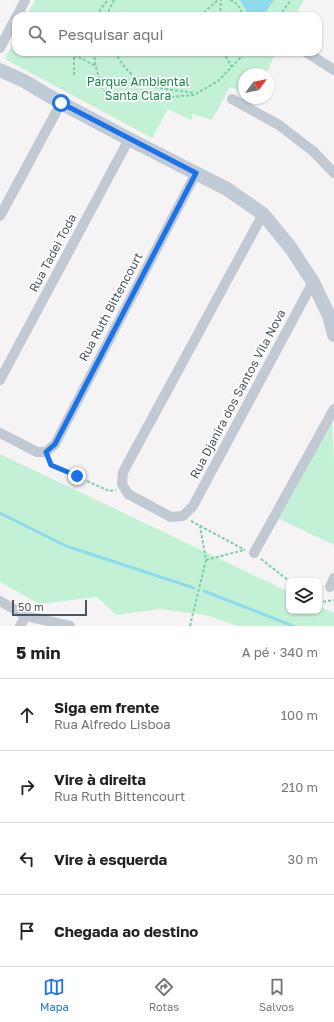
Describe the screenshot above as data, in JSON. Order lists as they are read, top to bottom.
{
  "streets": {
    "street": ["Rua Tadei Toda", "Rua Ruth Bittencourt", "Rua Djanira dos Santos Vila Nova"]
  },
  "parks": ["Parque Ambiental Santa Clara"],
  "scale_bar": "50 m",
  "north": "top right",
  "page": {
    "search": "Pesquisar aqui",
    "scale": "50 m",
    "heading": ["5 min", "A pé · 340 m"],
    "list": [
      ["Siga em frente", "Rua Alfredo Lisboa", "100 m"],
      ["Vire à direita", "Rua Ruth Bittencourt", "210 m"],
      ["Vire à esquerda", "30 m"],
      "Chegada ao destino"
    ],
    "nav": ["Mapa", "Rotas", "Salvos"]
  }
}
